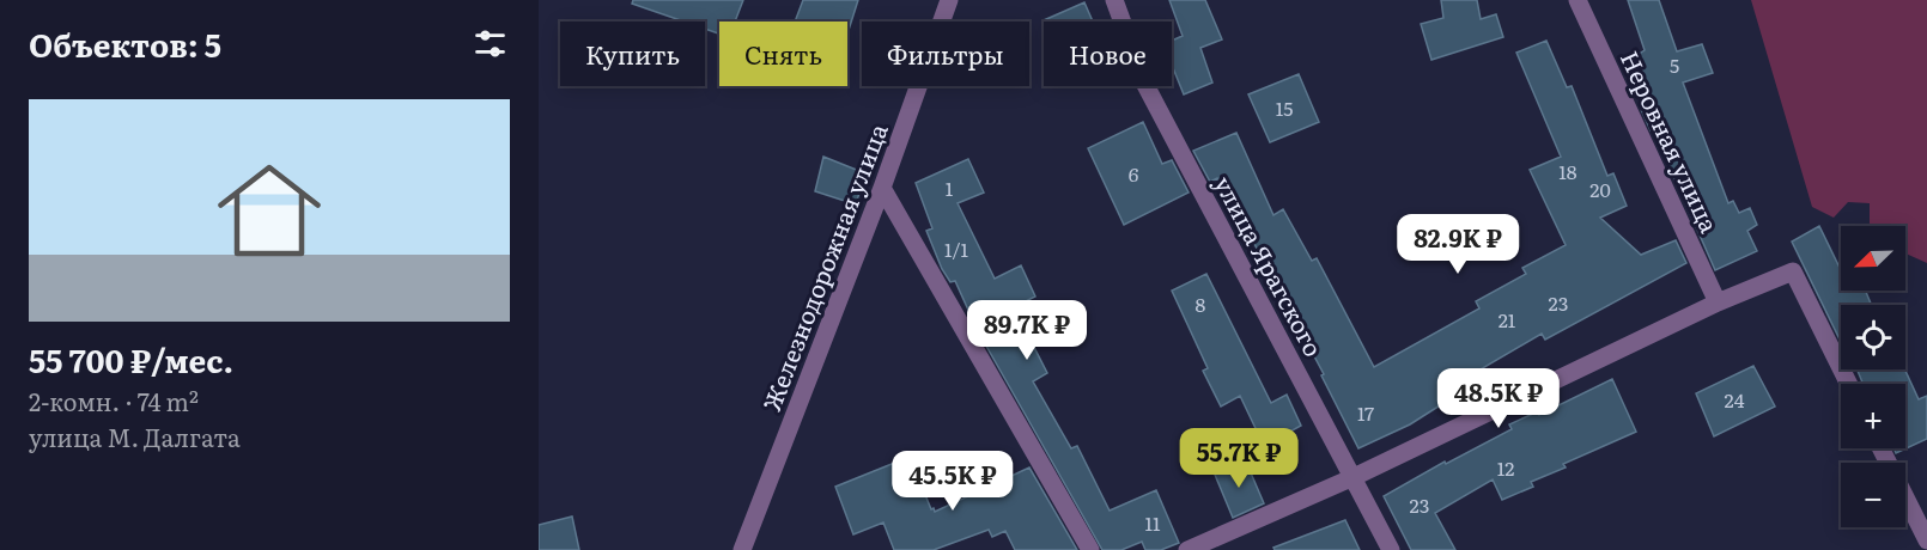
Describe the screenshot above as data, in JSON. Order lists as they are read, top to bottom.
{
  "streets": {
    "street": ["Неровная улица", "улица Ярагского", "Железнодорожная улица"]
  },
  "house_numbers": [
    "5",
    "15",
    "18",
    "6",
    "1",
    "20",
    "1/1",
    "23",
    "8",
    "21",
    "24",
    "17",
    "12",
    "23",
    "11"
  ],
  "north": "bottom left",
  "page": {
    "heading": "Объектов: 5",
    "chip": [
      "Купить",
      "Снять",
      "Фильтры",
      "Новое"
    ],
    "list": [
      {
        "name": "55 700 ₽/мес.",
        "note": "2-комн. · 74 m² · улица М. Далгата"
      }
    ],
    "price": [
      "82.9K ₽",
      "89.7K ₽",
      "48.5K ₽",
      "55.7K ₽",
      "45.5K ₽"
    ],
    "map_buttons": ["+", "−"]
  }
}
